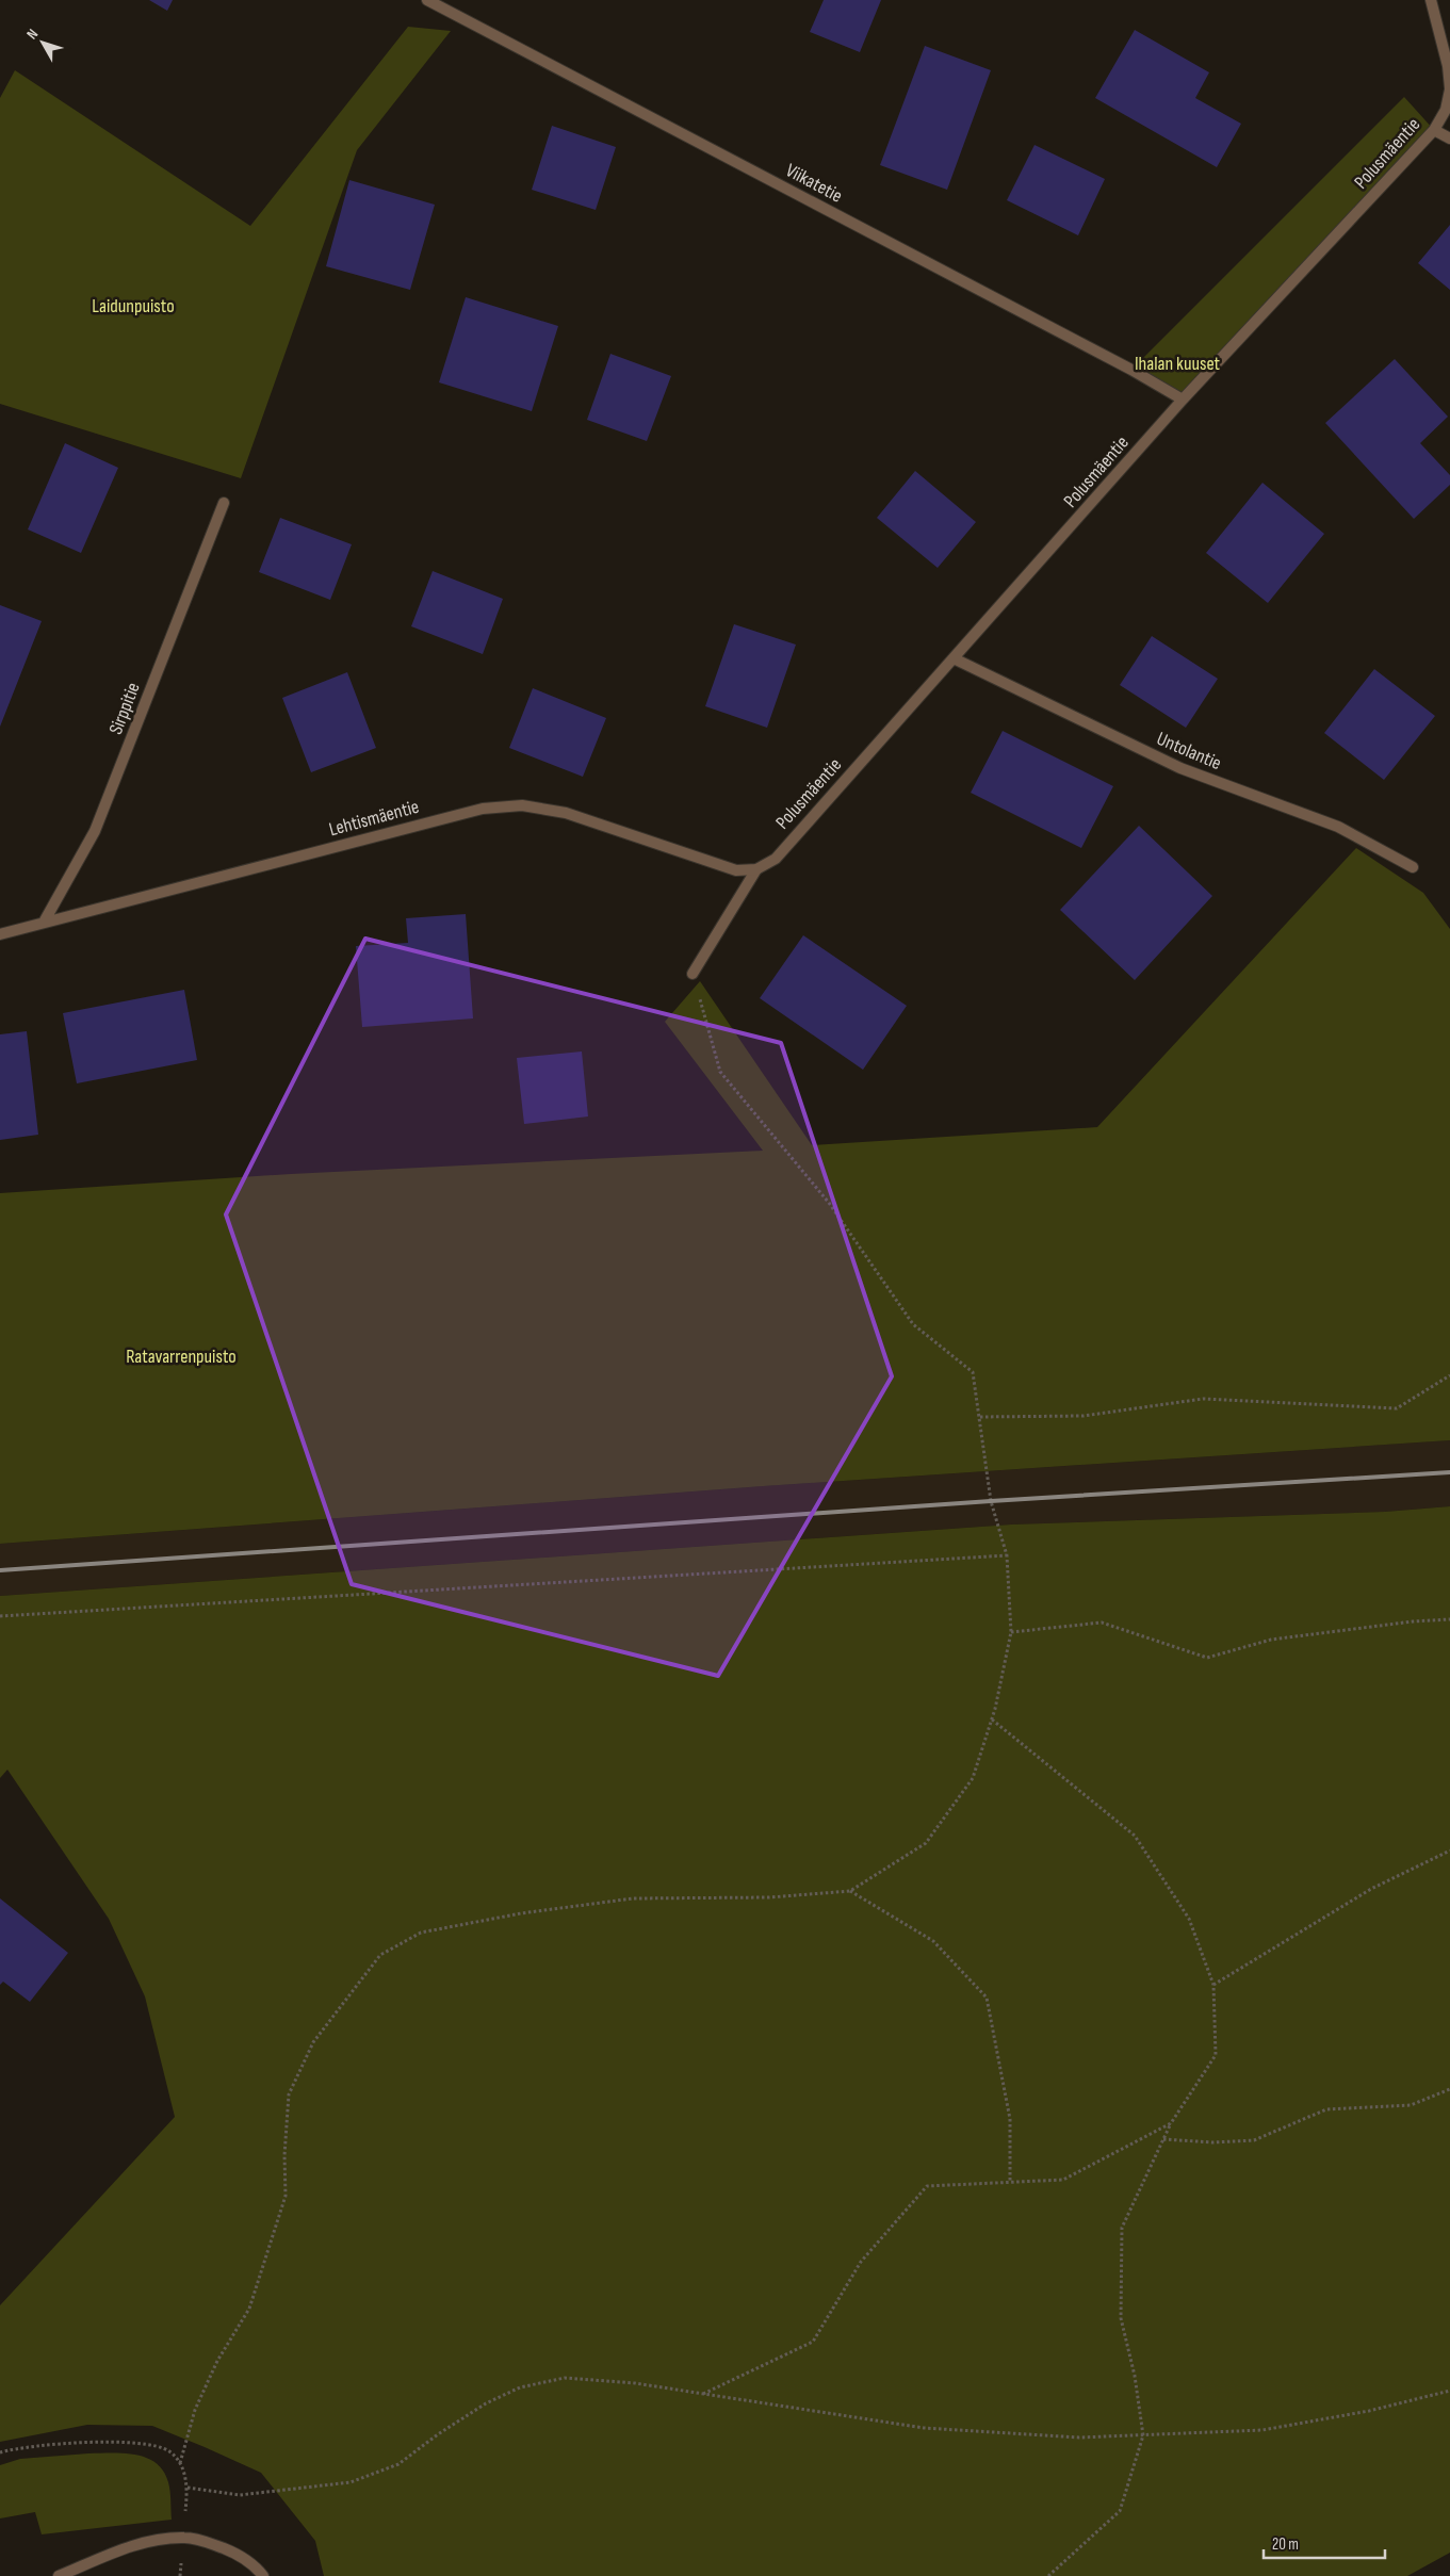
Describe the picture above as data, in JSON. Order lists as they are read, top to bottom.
{
  "streets": {
    "street": [
      "Polusmäentie",
      "Viikatetie",
      "Sirppitie",
      "Untolantie",
      "Lehtismäentie"
    ]
  },
  "crossings": [
    ["Polusmäentie", "Viikatetie"],
    ["Polusmäentie", "Untolantie"],
    ["Polusmäentie", "Lehtismäentie"],
    ["Sirppitie", "Lehtismäentie"]
  ],
  "parks": ["Laidunpuisto", "Ihalan kuuset", "Ratavarrenpuisto"],
  "scale_bar": "20 m",
  "north": "top left"
}
